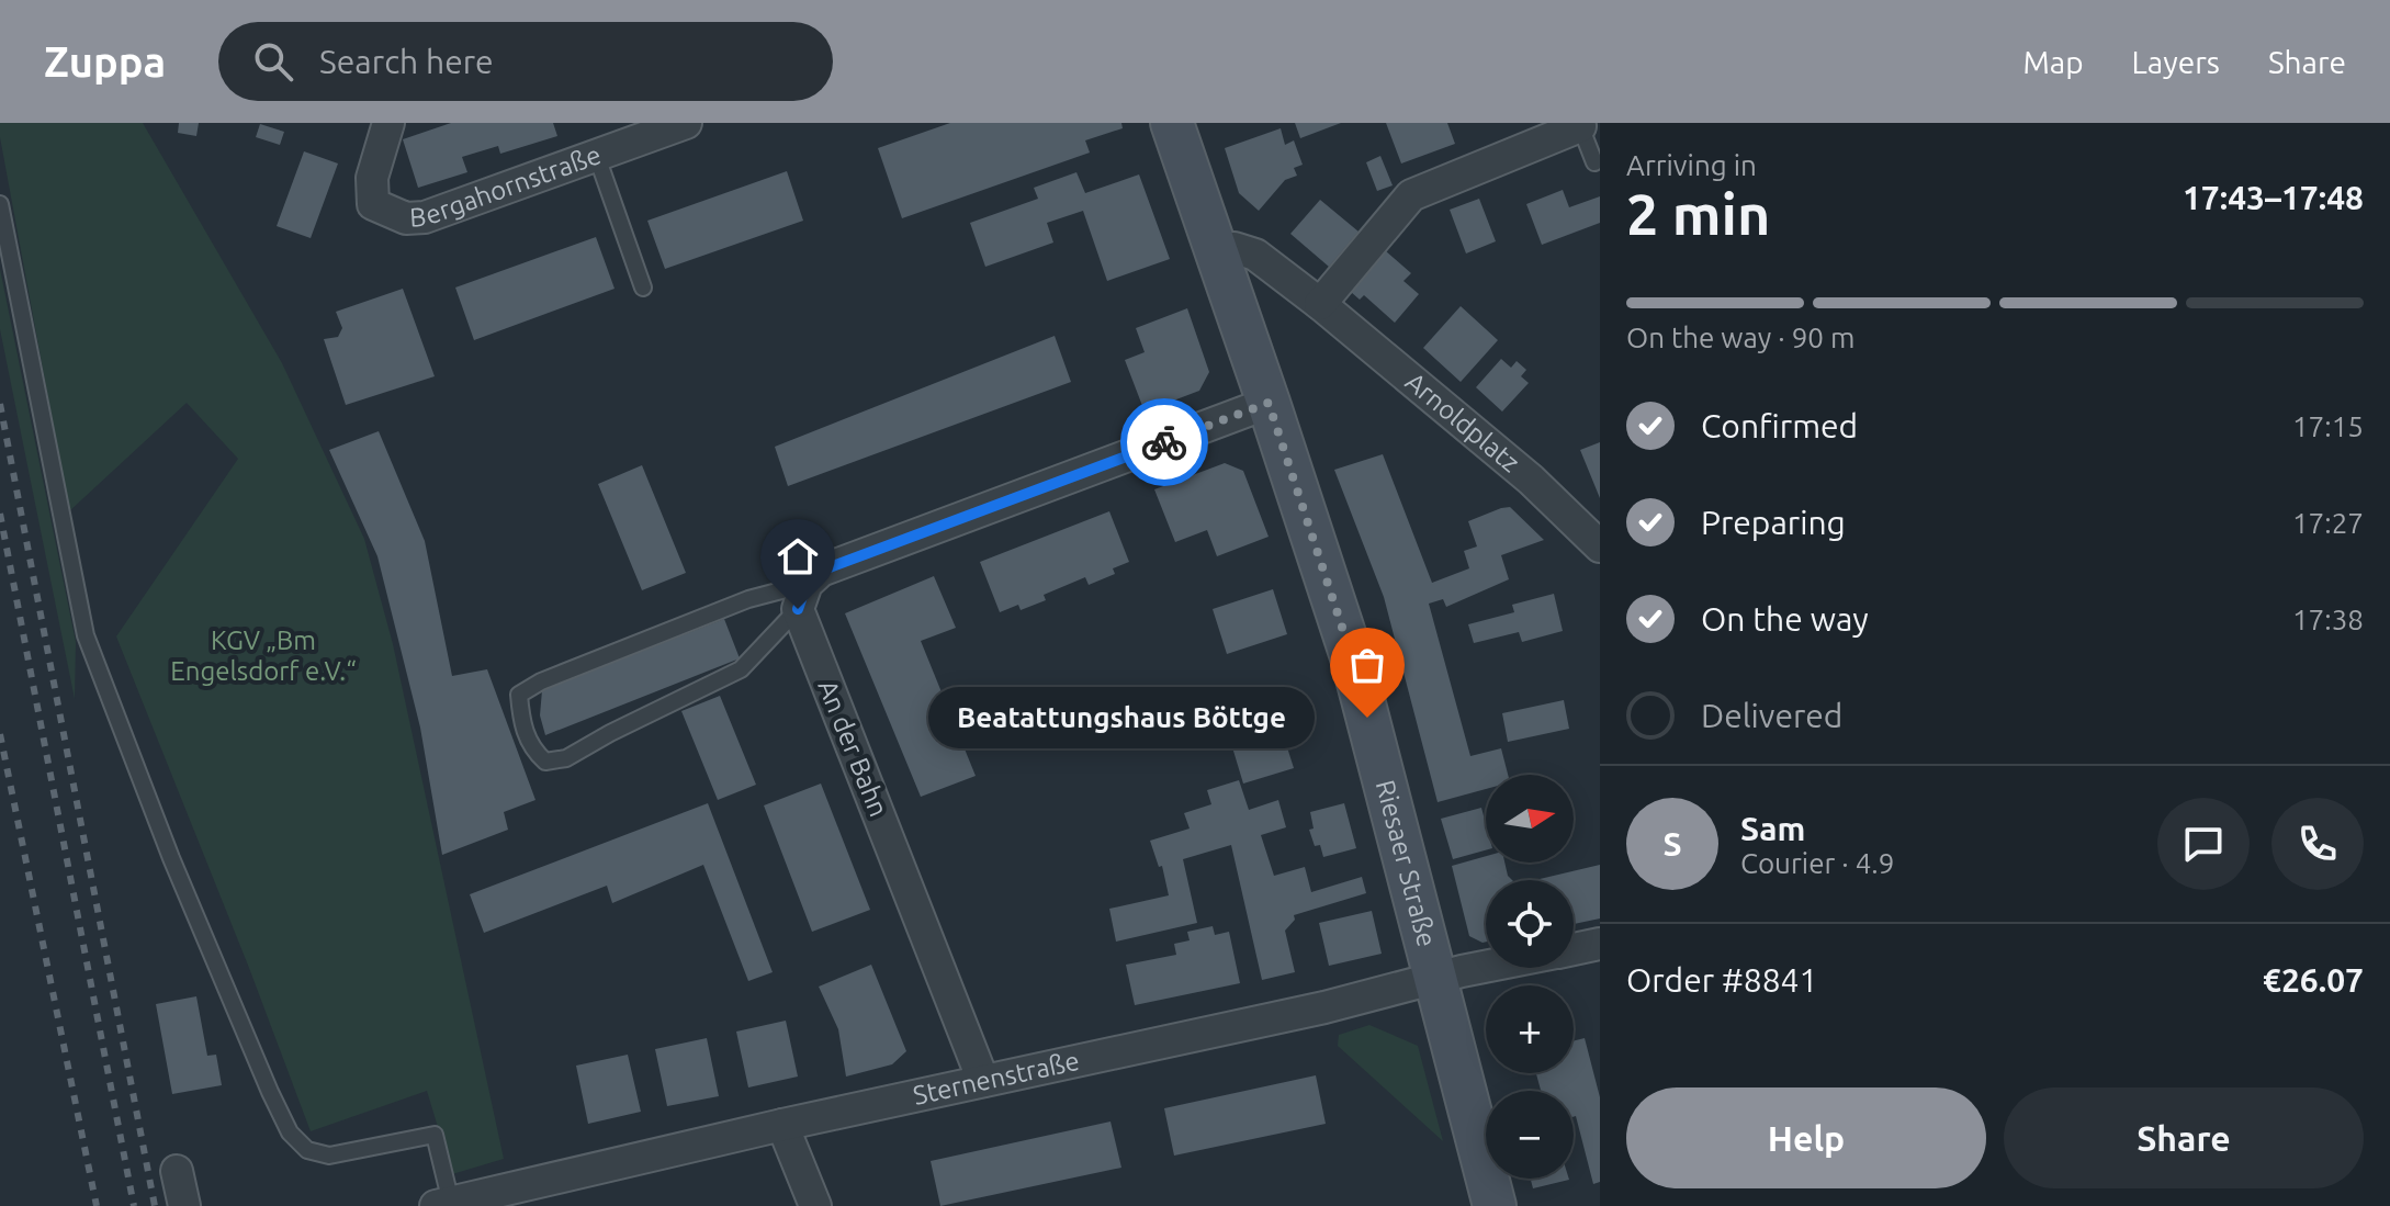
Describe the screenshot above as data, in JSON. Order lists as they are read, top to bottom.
{
  "streets": {
    "main road": ["Riesaer Straße"],
    "street": [
      "Bergahornstraße",
      "Arnoldplatz",
      "An der Bahn",
      "Sternenstraße"
    ]
  },
  "crossings": [
    ["Arnoldplatz", "Riesaer Straße"],
    ["An der Bahn", "Sternenstraße"],
    ["Riesaer Straße", "Sternenstraße"]
  ],
  "parks": ["KGV „Bm Engelsdorf e.V.“"],
  "places": ["Beatattungshaus Böttge"],
  "north": "right",
  "page": {
    "header": "Zuppa",
    "search": "Search here",
    "nav": ["Map", "Layers", "Share"],
    "heading": ["2 min", "Arriving in", "17:43–17:48"],
    "panel": [
      "Sam",
      "Courier · 4.9",
      "Order #8841",
      "€26.07"
    ],
    "bar": "On the way · 90 m",
    "list": [
      ["Confirmed", "17:15"],
      ["Preparing", "17:27"],
      ["On the way", "17:38"],
      "Delivered"
    ],
    "bubble": "Beatattungshaus Böttge",
    "map_buttons": ["+", "−"],
    "round": "S",
    "buttons": ["Help", "Share"]
  }
}
